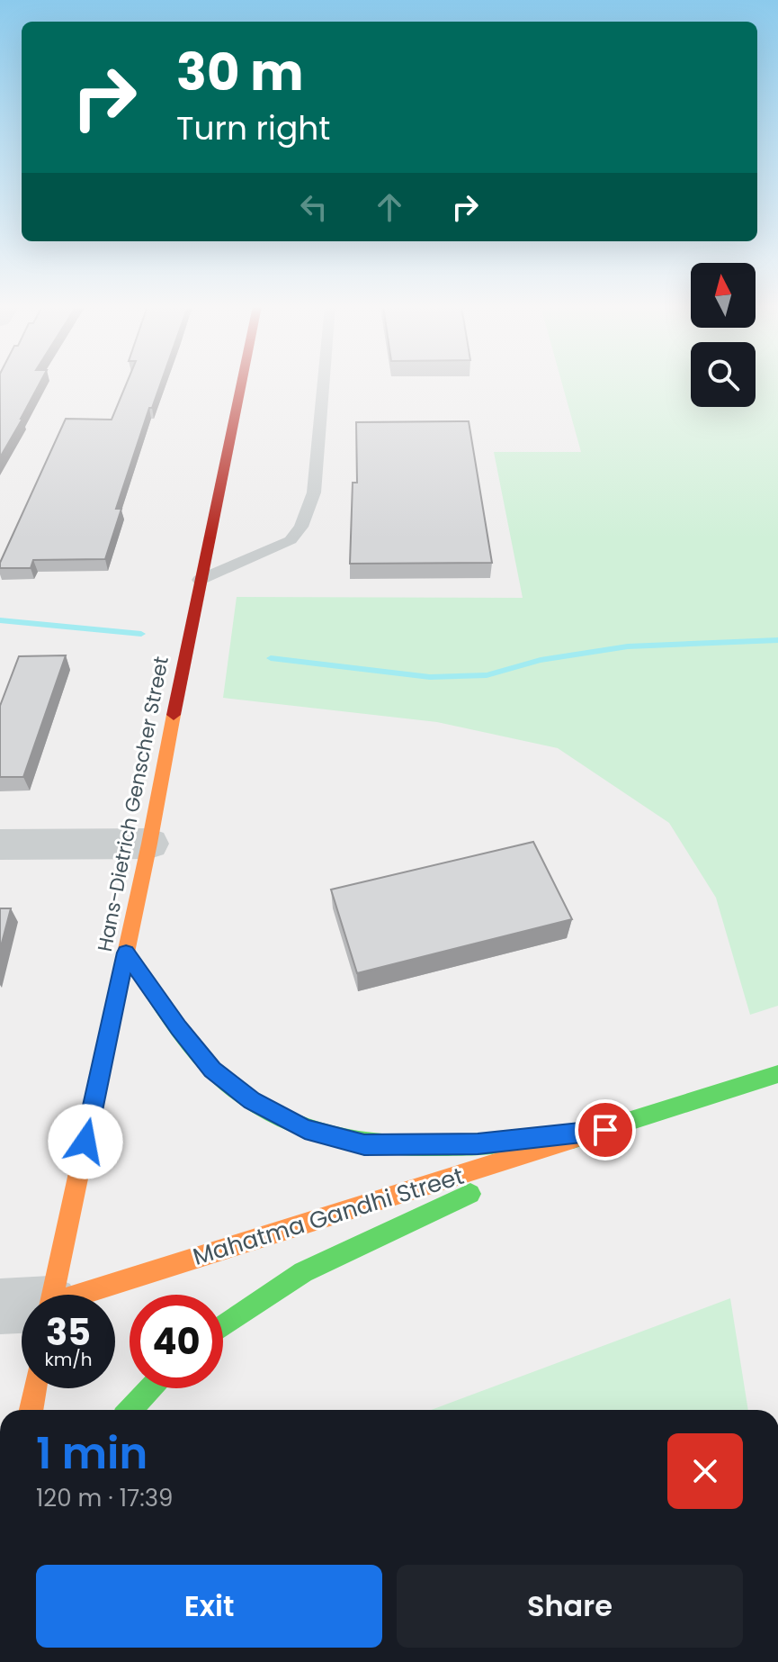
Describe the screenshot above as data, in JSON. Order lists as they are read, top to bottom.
{
  "streets": {
    "street": ["Hans-Dietrich Genscher Street", "Mahatma Gandhi Street"]
  },
  "north": "top",
  "page": {
    "turn": ["30 m", "Turn right"],
    "speed": "35 km/h",
    "limit": "40",
    "heading": ["1 min", "120 m · 17:39"],
    "buttons": ["Exit", "Share"]
  }
}
